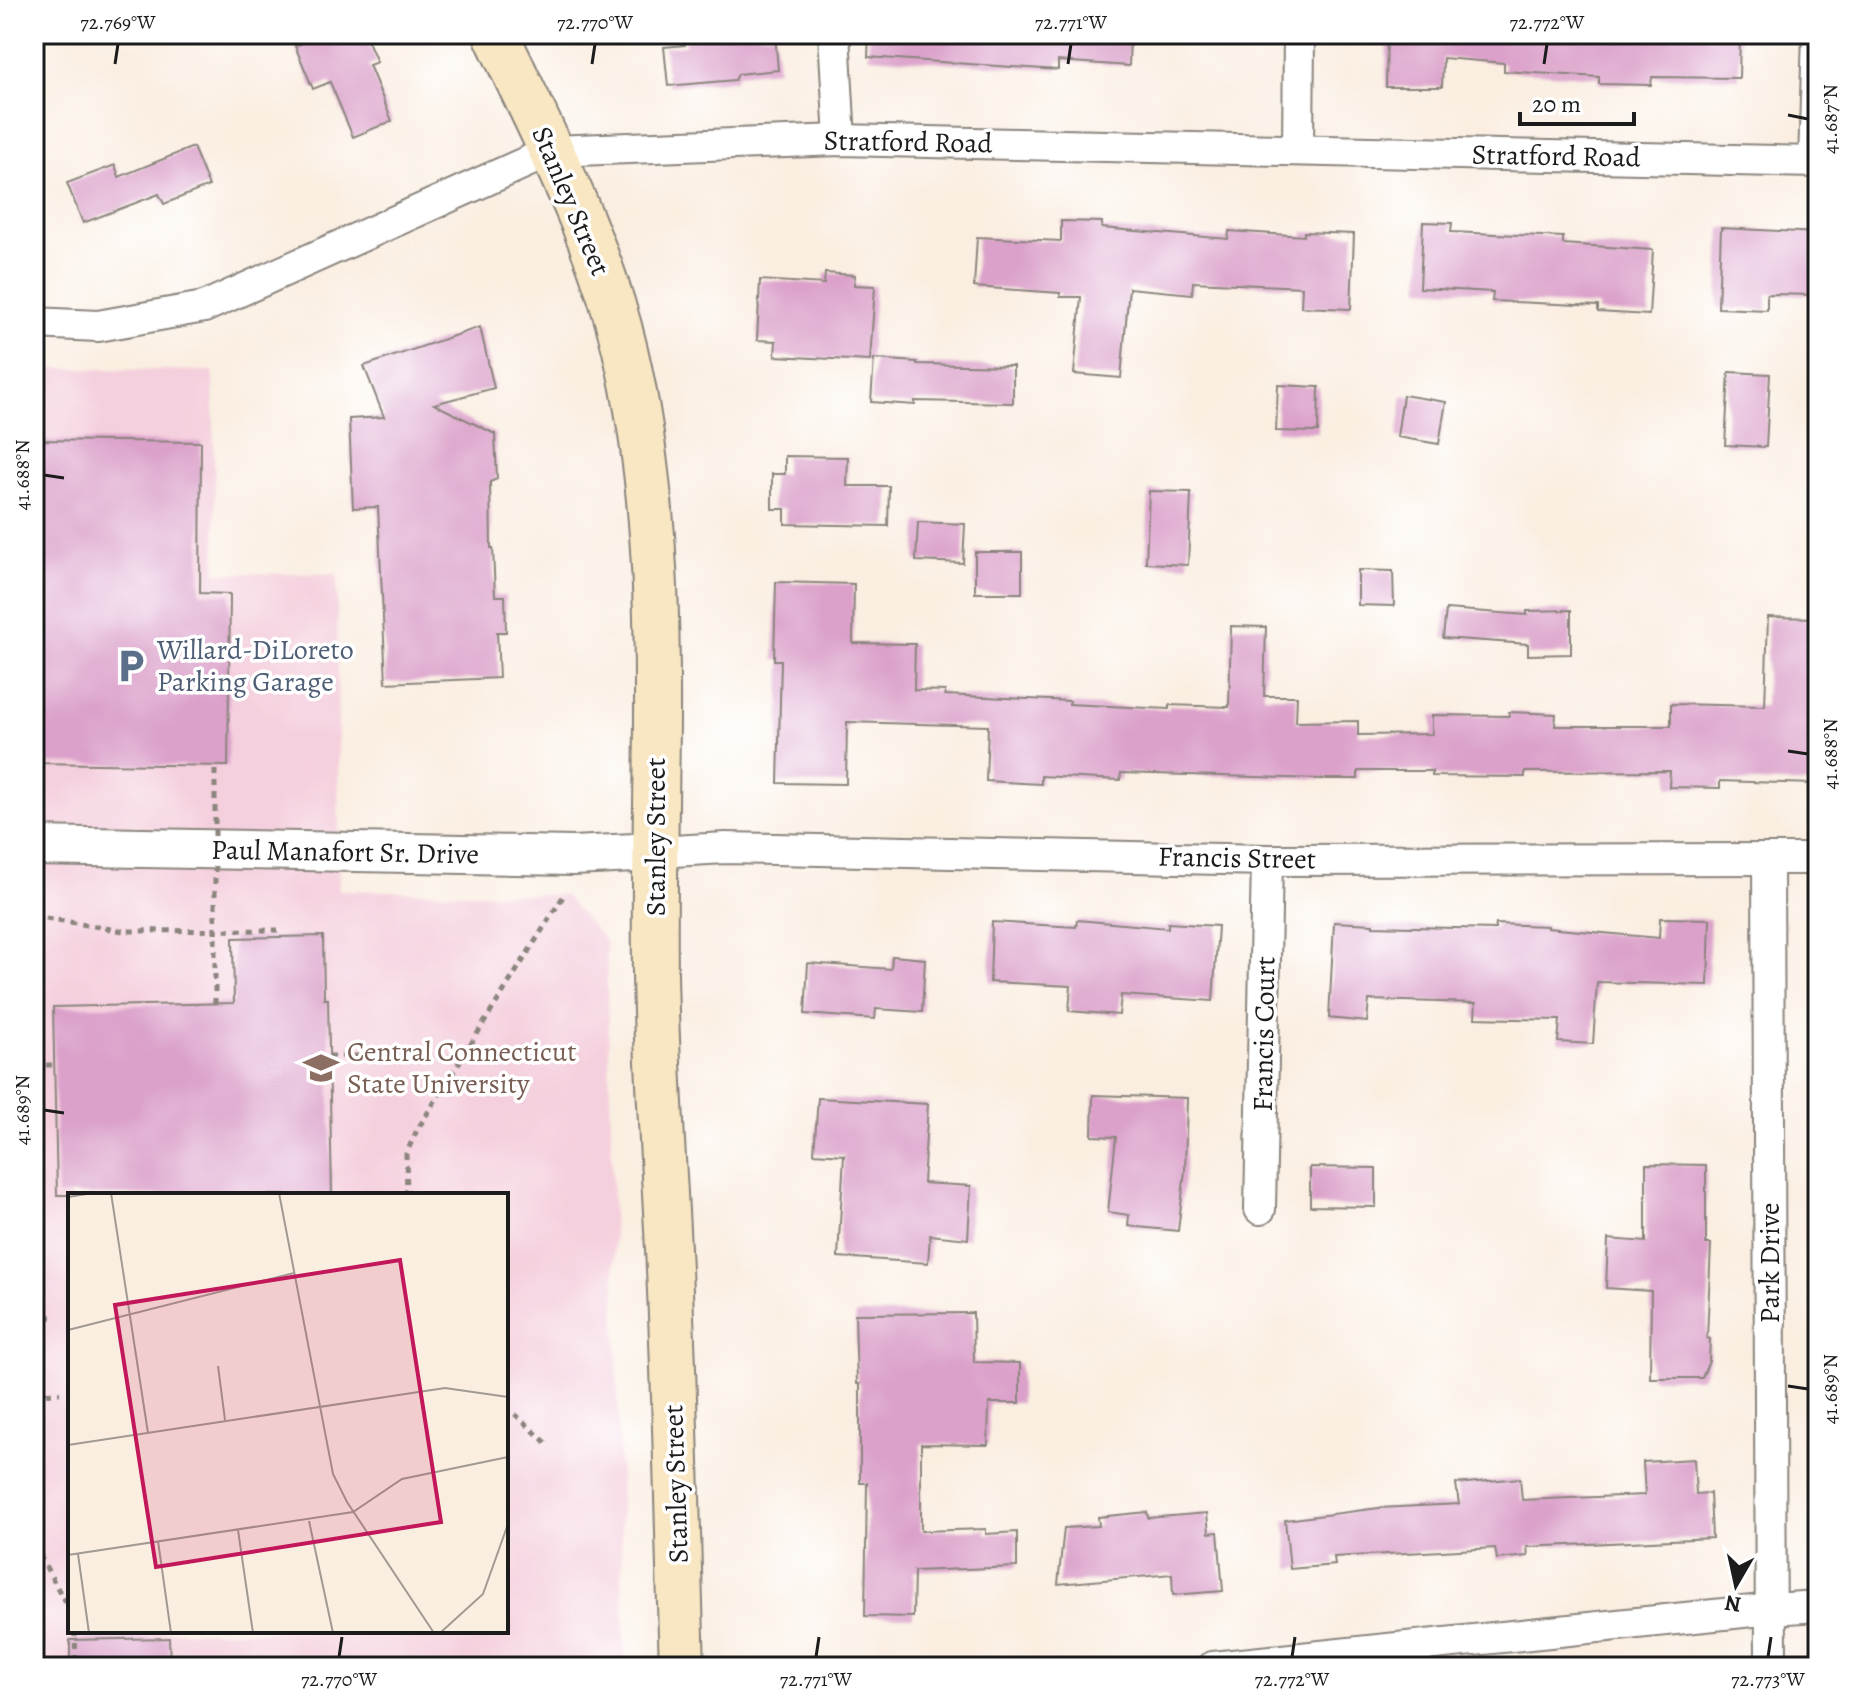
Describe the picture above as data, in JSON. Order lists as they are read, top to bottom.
{
  "streets": {
    "main road": ["Stanley Street"],
    "street": [
      "Stratford Road",
      "Paul Manafort Sr. Drive",
      "Francis Street",
      "Francis Court",
      "Park Drive"
    ]
  },
  "crossings": [
    ["Stratford Road", "Stanley Street"],
    ["Stanley Street", "Paul Manafort Sr. Drive"],
    ["Stanley Street", "Francis Street"],
    ["Paul Manafort Sr. Drive", "Francis Street"],
    ["Francis Street", "Francis Court"],
    ["Francis Street", "Park Drive"]
  ],
  "places": {
    "parking": ["Willard-DiLoreto Parking Garage"],
    "school or university": ["Central Connecticut State University"]
  },
  "scale_bar": "20 m",
  "north": "bottom",
  "coordinates": [
    "72.769°W",
    "72.770°W",
    "72.771°W",
    "72.772°W",
    "41.687°N",
    "41.688°N",
    "41.689°N",
    "72.773°W"
  ]
}
